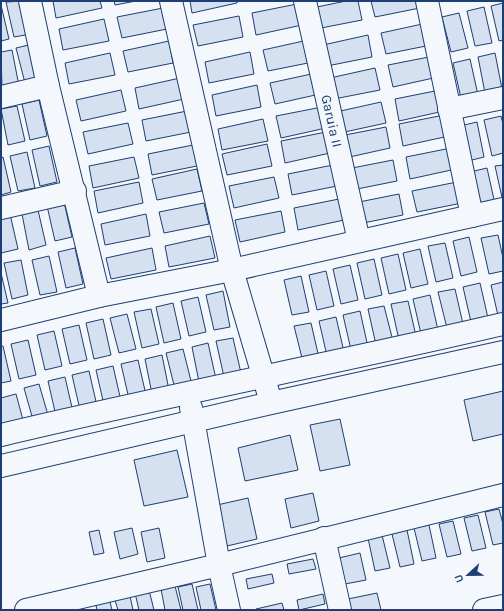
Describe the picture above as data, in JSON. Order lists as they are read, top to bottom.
{
  "streets": {
    "street": ["Garuia II"]
  },
  "north": "left"
}
